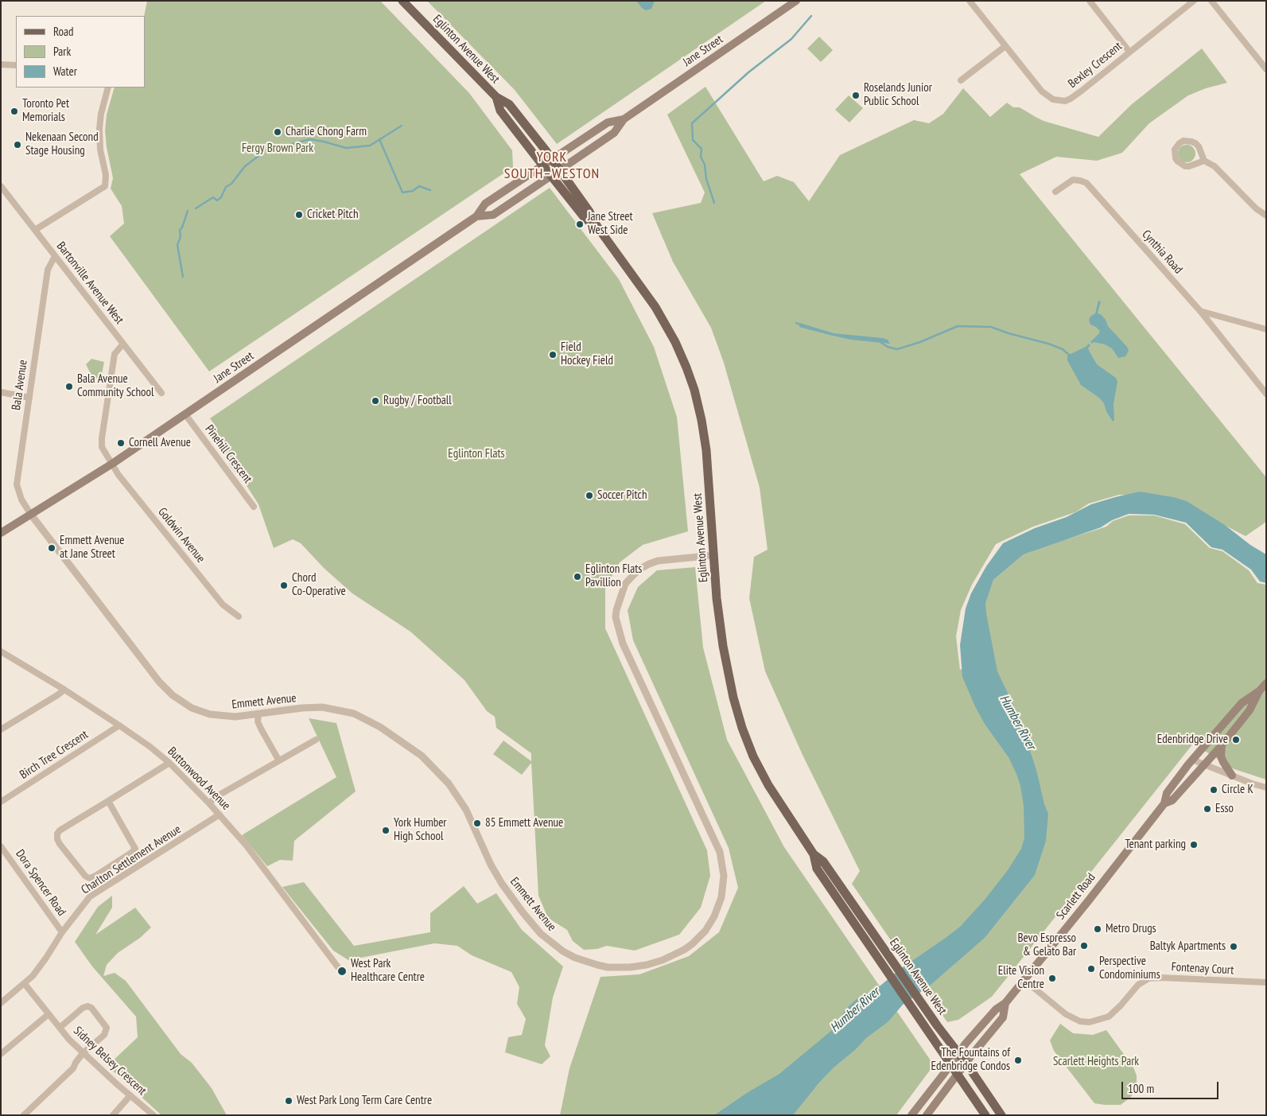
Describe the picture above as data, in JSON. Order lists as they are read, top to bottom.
{
  "streets": {
    "main road": ["Eglinton Avenue West", "Jane Street", "Scarlett Road"],
    "street": [
      "Bexley Crescent",
      "Cynthia Road",
      "Bartonville Avenue West",
      "Bala Avenue",
      "Pinehill Crescent",
      "Goldwin Avenue",
      "Emmett Avenue",
      "Birch Tree Crescent",
      "Buttonwood Avenue",
      "Charlton Settlement Avenue",
      "Dora Spencer Road",
      "Fontenay Court",
      "Sidney Belsey Crescent"
    ]
  },
  "crossings": [
    ["Eglinton Avenue West", "Jane Street"],
    ["Eglinton Avenue West", "Emmett Avenue"],
    ["Eglinton Avenue West", "Scarlett Road"],
    ["Jane Street", "Bala Avenue"],
    ["Jane Street", "Pinehill Crescent"],
    ["Jane Street", "Goldwin Avenue"],
    ["Jane Street", "Emmett Avenue"],
    ["Bartonville Avenue West", "Bala Avenue"],
    ["Bala Avenue", "Emmett Avenue"],
    ["Birch Tree Crescent", "Buttonwood Avenue"],
    ["Buttonwood Avenue", "Charlton Settlement Avenue"],
    ["Charlton Settlement Avenue", "Dora Spencer Road"],
    ["Charlton Settlement Avenue", "Sidney Belsey Crescent"],
    ["Scarlett Road", "Fontenay Court"]
  ],
  "districts": ["YORK SOUTH–WESTON"],
  "water": ["Humber River"],
  "parks": ["Fergy Brown Park", "Eglinton Flats", "Scarlett Heights Park"],
  "places": [
    "Roselands Junior Public School",
    "Toronto Pet Memorials",
    "Charlie Chong Farm",
    "Nekenaan Second Stage Housing",
    "Cricket Pitch",
    "Jane Street West Side",
    "Field Hockey Field",
    "Bala Avenue Community School",
    "Rugby / Football",
    "Cornell Avenue",
    "Soccer Pitch",
    "Emmett Avenue at Jane Street",
    "Eglinton Flats Pavillion",
    "Chord Co-Operative",
    "Edenbridge Drive",
    "Circle K",
    "Esso",
    "85 Emmett Avenue",
    "York Humber High School",
    "Tenant parking",
    "Metro Drugs",
    "Bevo Espresso & Gelato Bar",
    "Baltyk Apartments",
    "Perspective Condominiums",
    "West Park Healthcare Centre",
    "Elite Vision Centre",
    "The Fountains of Edenbridge Condos",
    "West Park Long Term Care Centre"
  ],
  "legend": ["Road", "Park", "Water"],
  "scale_bar": "100 m"
}
